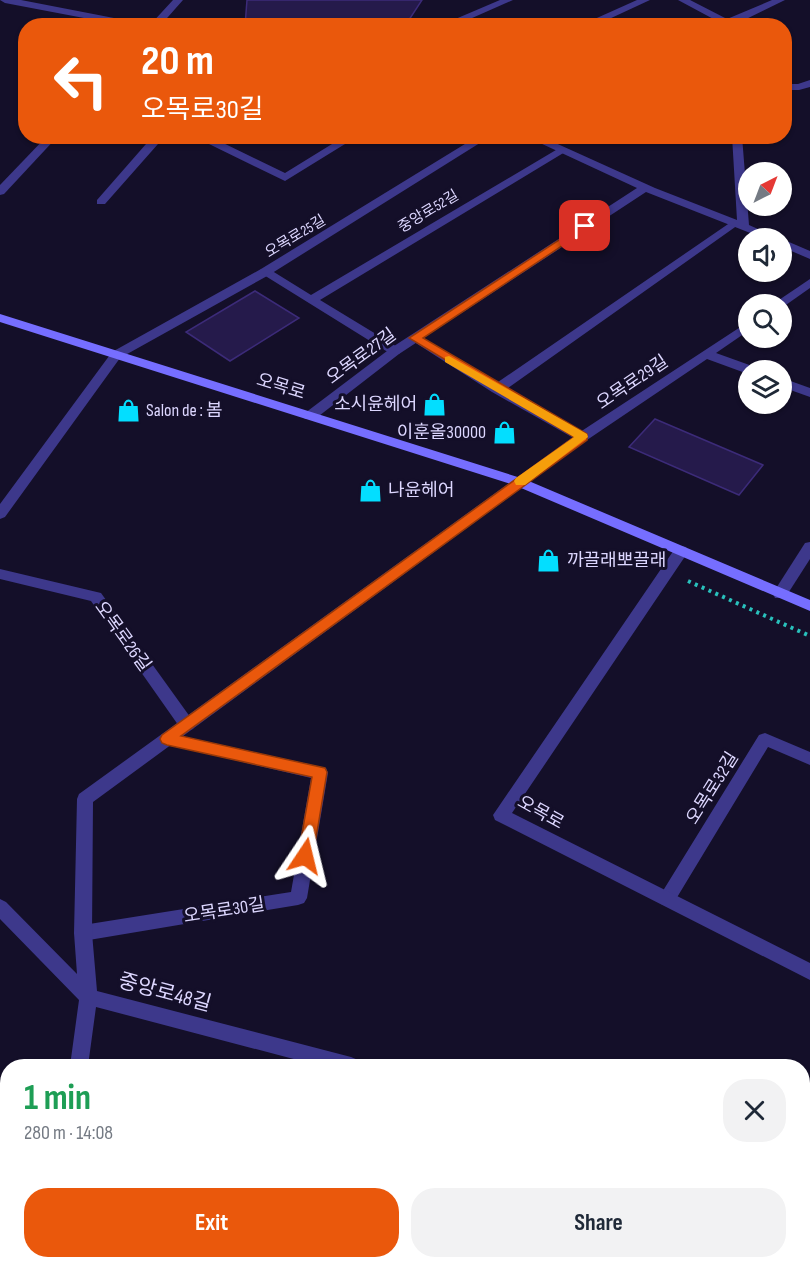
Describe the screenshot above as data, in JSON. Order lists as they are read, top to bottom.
{
  "streets": {
    "main road": ["오목로"],
    "street": [
      "중앙로52길",
      "오목로25길",
      "오목로27길",
      "오목로29길",
      "오목로26길",
      "오목로32길",
      "오목로30길",
      "중앙로48길"
    ]
  },
  "crossings": [
    ["오목로25길", "오목로"],
    ["오목로27길", "오목로"],
    ["오목로29길", "오목로"],
    ["오목로", "오목로32길"]
  ],
  "places": {
    "shop": [
      "소시윤헤어",
      "Salon de : 봄",
      "이훈올30000",
      "나윤헤어",
      "까끌래뽀끌래"
    ]
  },
  "north": "top right",
  "page": {
    "turn": ["20 m", "오목로30길"],
    "heading": ["1 min", "280 m · 14:08"],
    "buttons": ["Exit", "Share"]
  }
}
